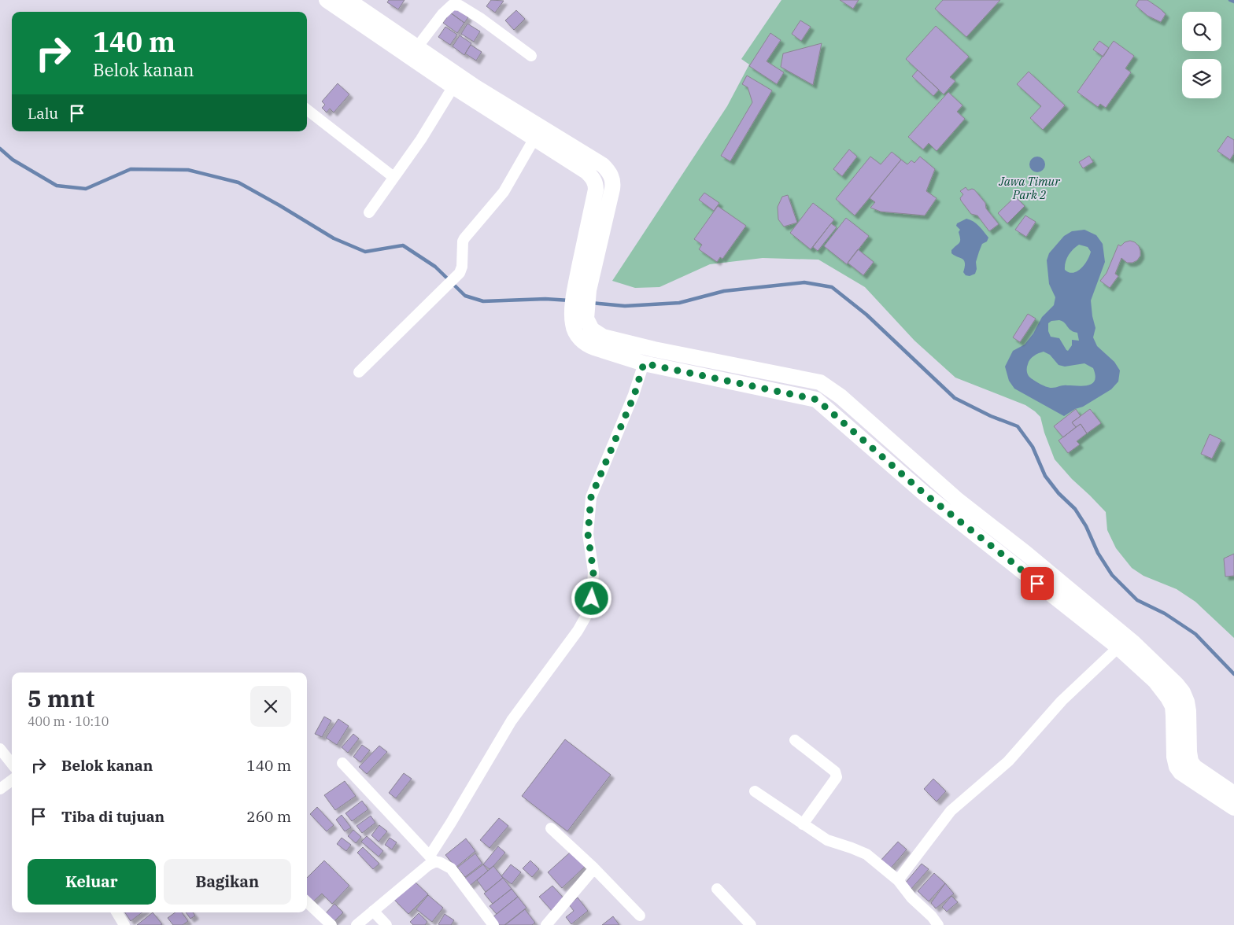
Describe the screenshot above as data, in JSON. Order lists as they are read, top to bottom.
{
  "parks": ["Jawa Timur Park 2"],
  "page": {
    "turn": ["140 m", "Belok kanan"],
    "then": "Lalu",
    "heading": ["5 mnt", "400 m · 10:10"],
    "list": [
      {
        "name": "Belok kanan",
        "value": "140 m"
      },
      {
        "name": "Tiba di tujuan",
        "value": "260 m"
      }
    ],
    "buttons": ["Keluar", "Bagikan"]
  }
}
